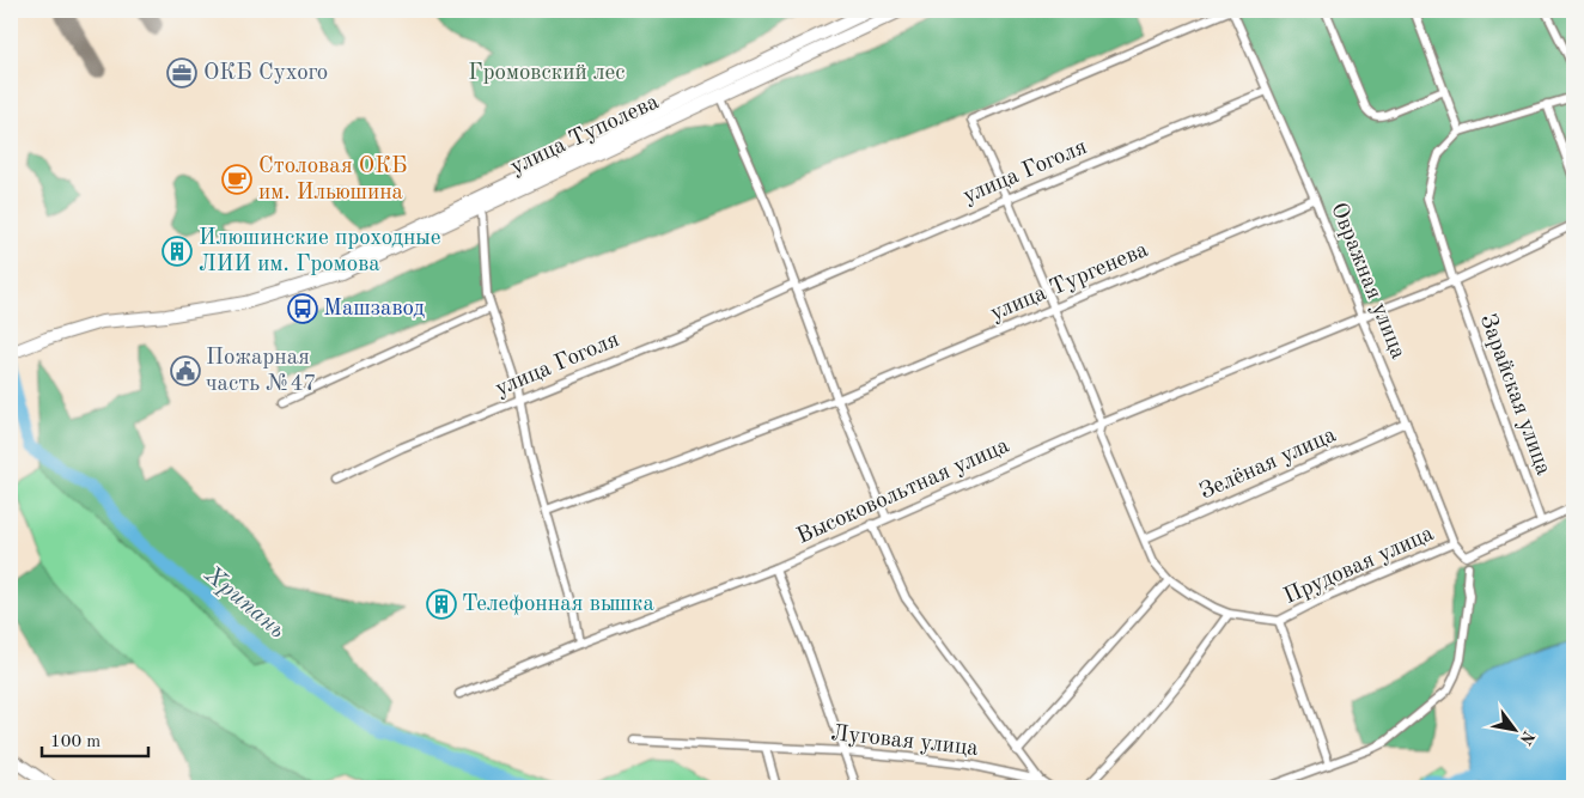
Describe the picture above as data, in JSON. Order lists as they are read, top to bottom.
{
  "streets": {
    "main road": ["улица Туполева"],
    "street": [
      "улица Гоголя",
      "Овражная улица",
      "улица Тургенева",
      "Зарайская улица",
      "Зелёная улица",
      "Высоковольтная улица",
      "Прудовая улица",
      "Луговая улица"
    ]
  },
  "crossings": [
    ["улица Гоголя", "Овражная улица"],
    ["Овражная улица", "улица Тургенева"],
    ["Овражная улица", "Зелёная улица"],
    ["Овражная улица", "Высоковольтная улица"],
    ["Овражная улица", "Прудовая улица"],
    ["Зарайская улица", "Высоковольтная улица"]
  ],
  "water": ["Хрипань"],
  "parks": ["Громовский лес"],
  "places": {
    "office": ["ОКБ Сухого"],
    "cafe": ["Столовая ОКБ им. Ильюшина"],
    "building": ["Илюшинские проходные ЛИИ им. Громова", "Телефонная вышка"],
    "bus stop": ["Машзавод"],
    "public building": ["Пожарная часть №47"]
  },
  "scale_bar": "100 m",
  "north": "bottom right"
}
